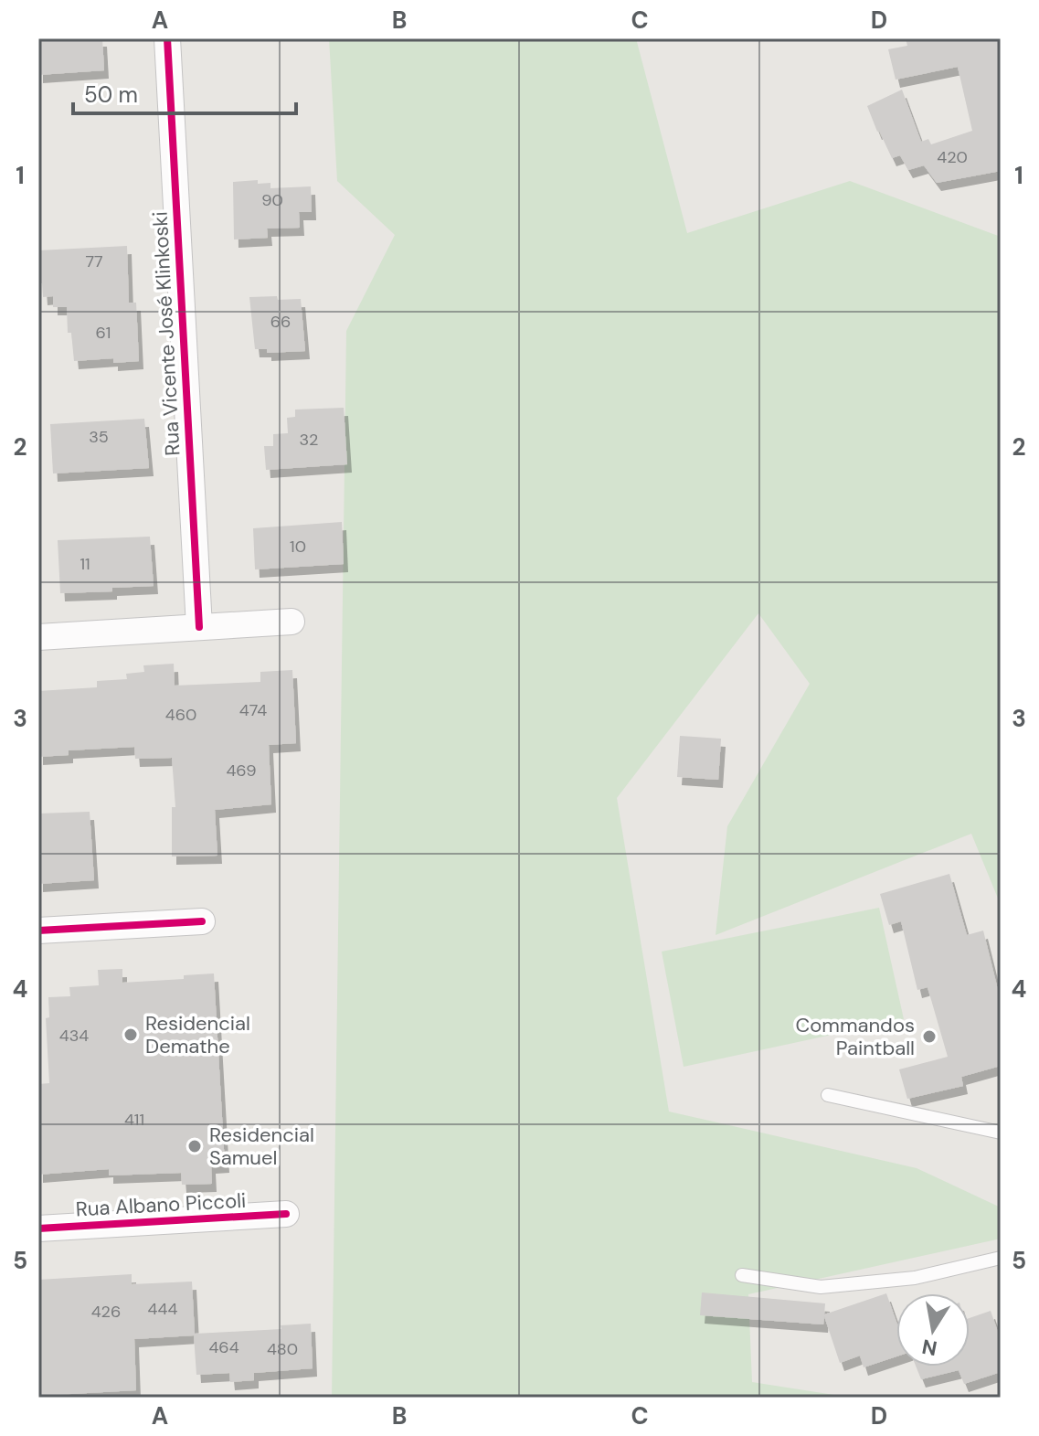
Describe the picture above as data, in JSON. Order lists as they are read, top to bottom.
{
  "streets": {
    "street": ["Rua Vicente José Klinkoski", "Rua Albano Piccoli"]
  },
  "places": ["Residencial Demathe", "Commandos Paintball", "Residencial Samuel"],
  "house_numbers": [
    "420",
    "90",
    "77",
    "66",
    "61",
    "35",
    "32",
    "10",
    "11",
    "474",
    "460",
    "469",
    "434",
    "411",
    "444",
    "426",
    "464",
    "480"
  ],
  "scale_bar": "50 m",
  "north": "bottom",
  "grid": {
    "columns": [
      "A",
      "B",
      "C",
      "D"
    ],
    "rows": [
      "1",
      "2",
      "3",
      "4",
      "5"
    ]
  }
}
